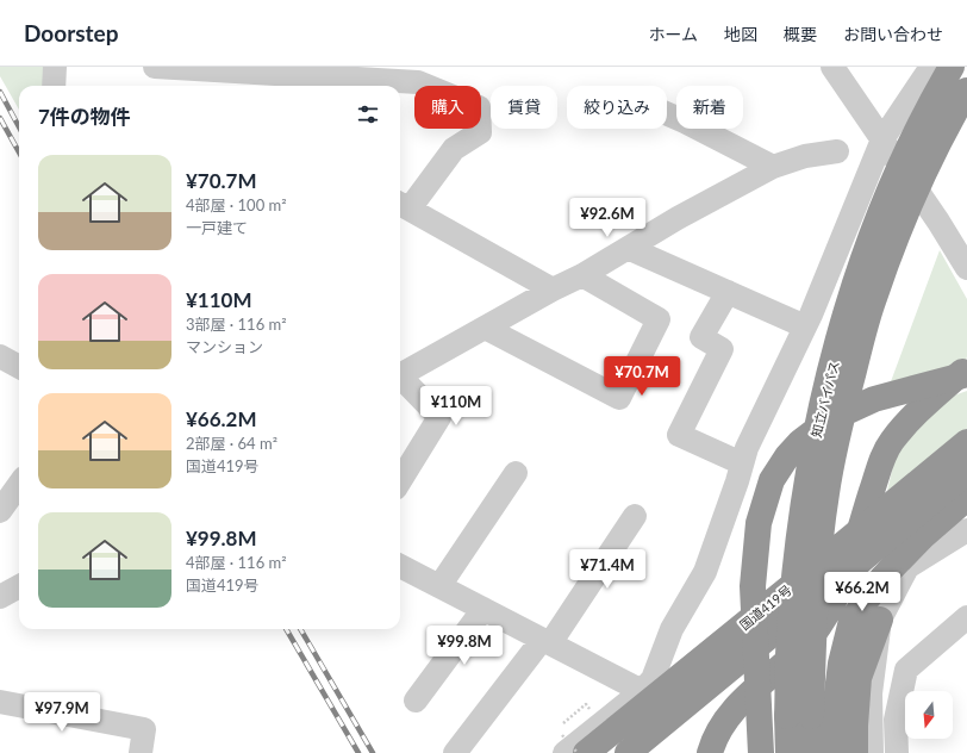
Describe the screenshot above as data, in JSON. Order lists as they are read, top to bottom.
{
  "streets": {
    "highway": ["知立バイパス", "国道419号"]
  },
  "north": "bottom",
  "page": {
    "header": "Doorstep",
    "nav": [
      "ホーム",
      "地図",
      "概要",
      "お問い合わせ"
    ],
    "chip": [
      "購入",
      "賃貸",
      "絞り込み",
      "新着"
    ],
    "heading": "7件の物件",
    "list": [
      {
        "name": "¥70.7M",
        "note": "4部屋 · 100 m² · 一戸建て"
      },
      {
        "name": "¥110M",
        "note": "3部屋 · 116 m² · マンション"
      },
      {
        "name": "¥66.2M",
        "note": "2部屋 · 64 m² · 国道419号"
      },
      {
        "name": "¥99.8M",
        "note": "4部屋 · 116 m² · 国道419号"
      }
    ],
    "price": [
      "¥92.6M",
      "¥70.7M",
      "¥110M",
      "¥71.4M",
      "¥66.2M",
      "¥99.8M",
      "¥97.9M"
    ]
  }
}
